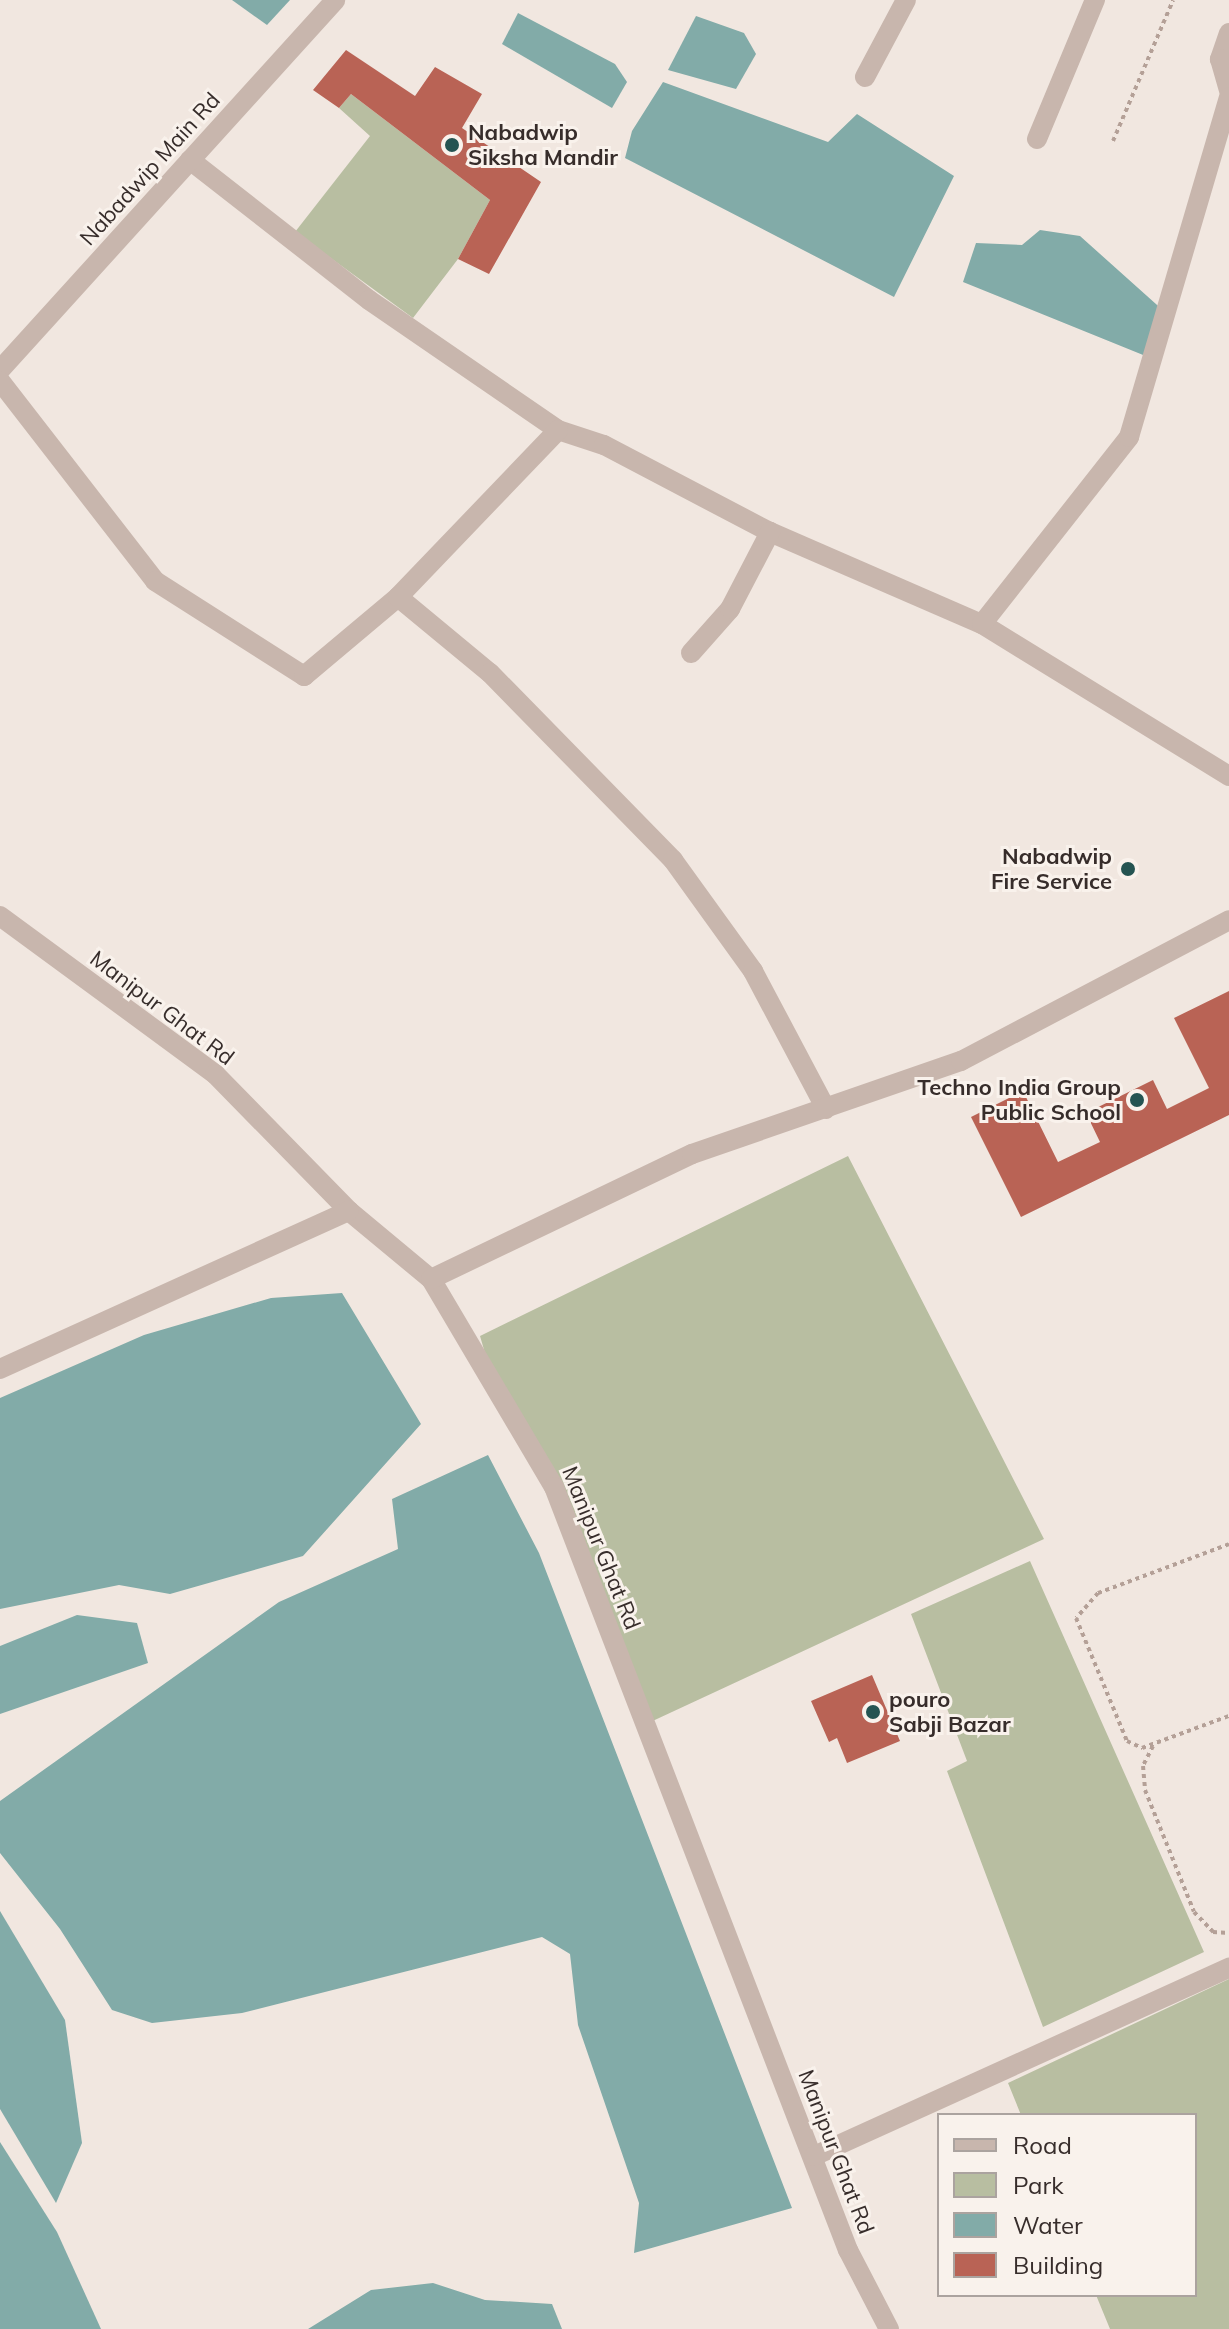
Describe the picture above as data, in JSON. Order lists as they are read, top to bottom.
{
  "streets": {
    "street": ["Nabadwip Main Rd", "Manipur Ghat Rd"]
  },
  "places": [
    "Nabadwip Siksha Mandir",
    "Nabadwip Fire Service",
    "Techno India Group Public School",
    "pouro Sabji Bazar"
  ],
  "legend": [
    "Road",
    "Park",
    "Water",
    "Building"
  ]
}
